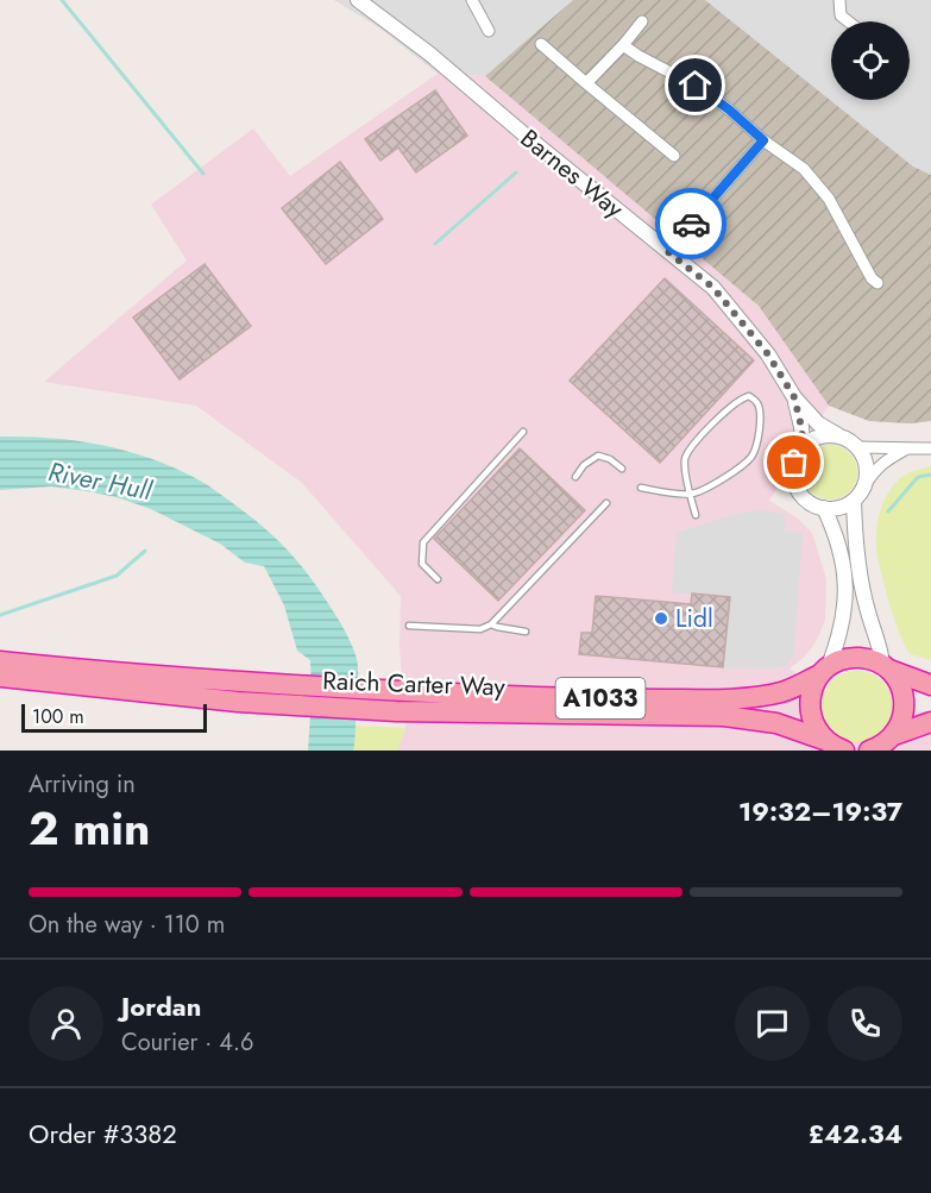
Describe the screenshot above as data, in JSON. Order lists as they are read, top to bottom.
{
  "streets": {
    "highway": ["Raich Carter Way", "A1033"],
    "street": ["Barnes Way"]
  },
  "crossings": [
    ["Raich Carter Way", "A1033"]
  ],
  "water": ["River Hull"],
  "places": ["Lidl"],
  "scale_bar": "100 m",
  "page": {
    "scale": "100 m",
    "heading": ["2 min", "Arriving in", "19:32–19:37"],
    "panel": [
      "Jordan",
      "Courier · 4.6",
      "Order #3382",
      "£42.34"
    ],
    "bar": "On the way · 110 m"
  }
}
